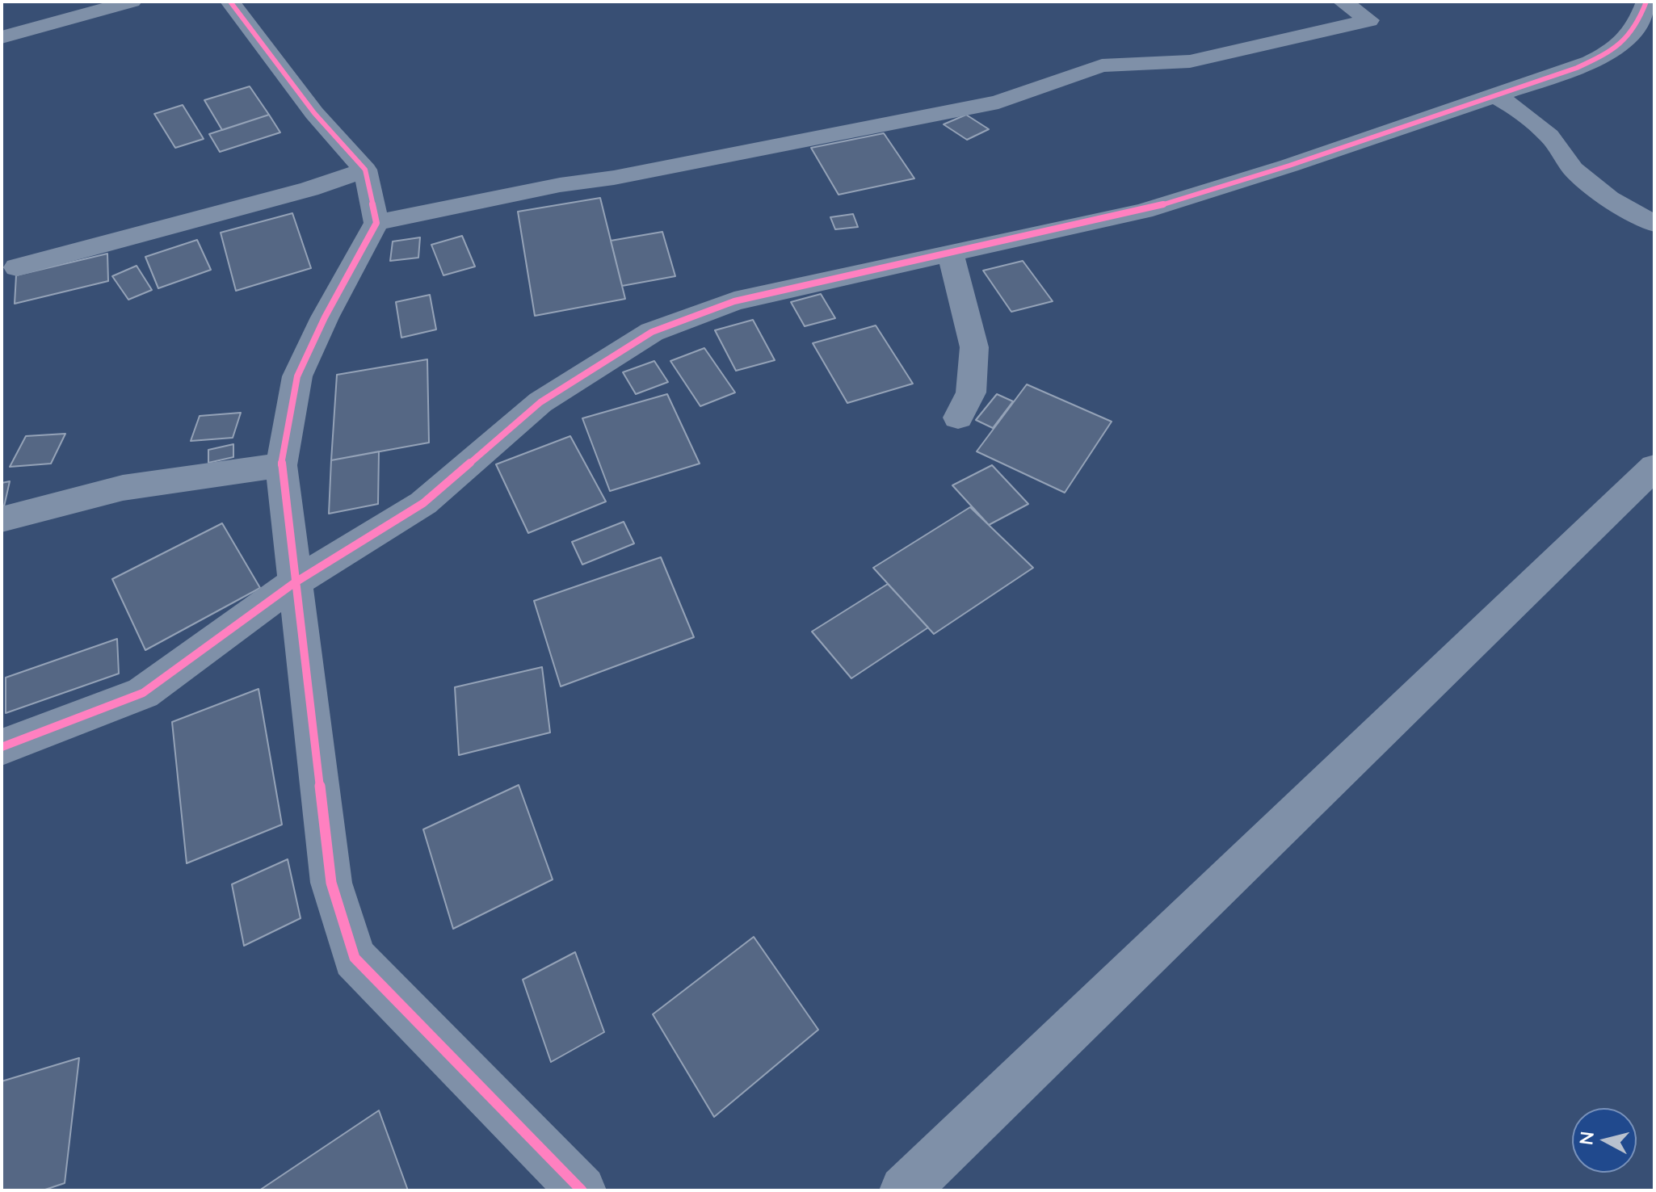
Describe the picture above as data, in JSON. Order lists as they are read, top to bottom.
{
  "north": "left"
}
